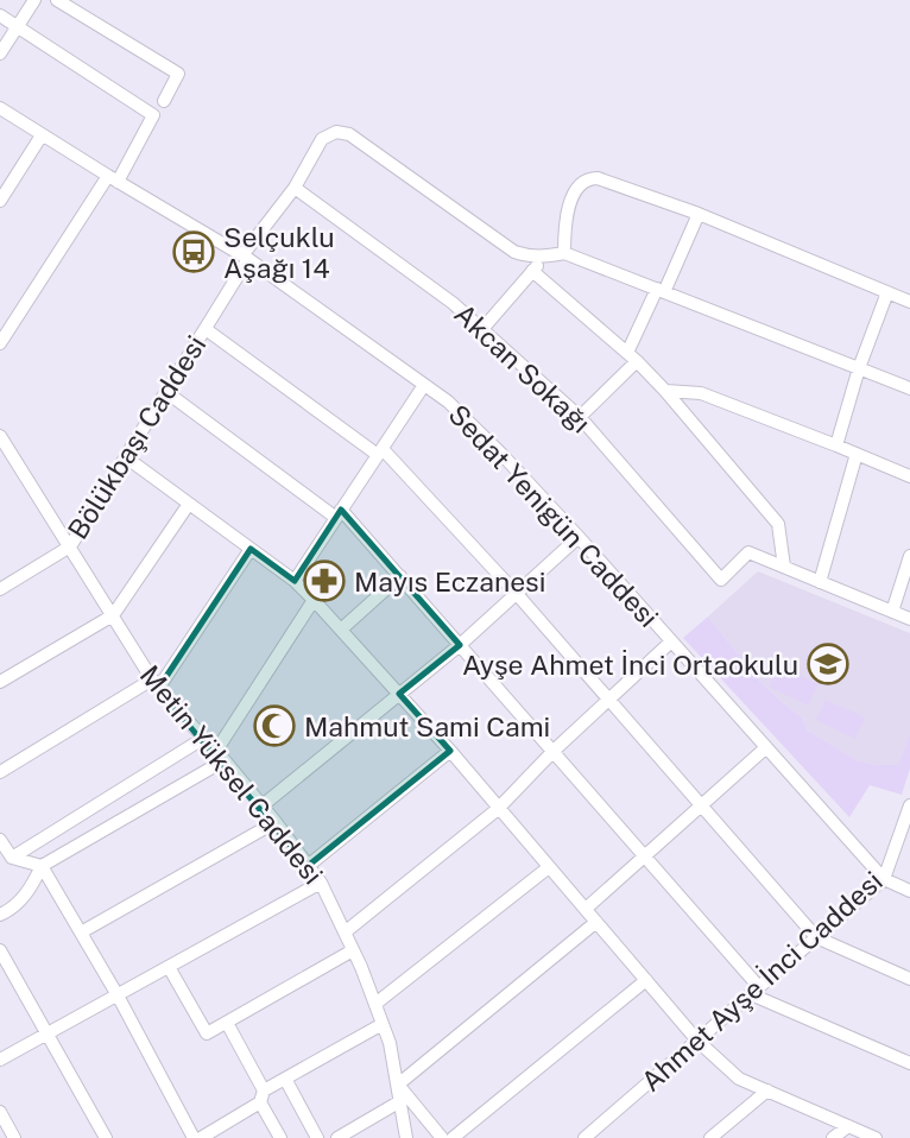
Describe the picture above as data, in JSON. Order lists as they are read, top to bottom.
{
  "streets": {
    "street": [
      "Akcan Sokağı",
      "Bölükbaşı Caddesi",
      "Sedat Yenigün Caddesi",
      "Metin Yüksel Caddesi",
      "Ahmet Ayşe İnci Caddesi"
    ]
  },
  "crossings": [
    ["Akcan Sokağı", "Bölükbaşı Caddesi"],
    ["Bölükbaşı Caddesi", "Sedat Yenigün Caddesi"],
    ["Bölükbaşı Caddesi", "Metin Yüksel Caddesi"],
    ["Sedat Yenigün Caddesi", "Ahmet Ayşe İnci Caddesi"]
  ],
  "places": {
    "bus stop": ["Selçuklu Aşağı 14"],
    "pharmacy": ["Mayıs Eczanesi"],
    "school or university": ["Ayşe Ahmet İnci Ortaokulu"],
    "mosque": ["Mahmut Sami Cami"]
  }
}
